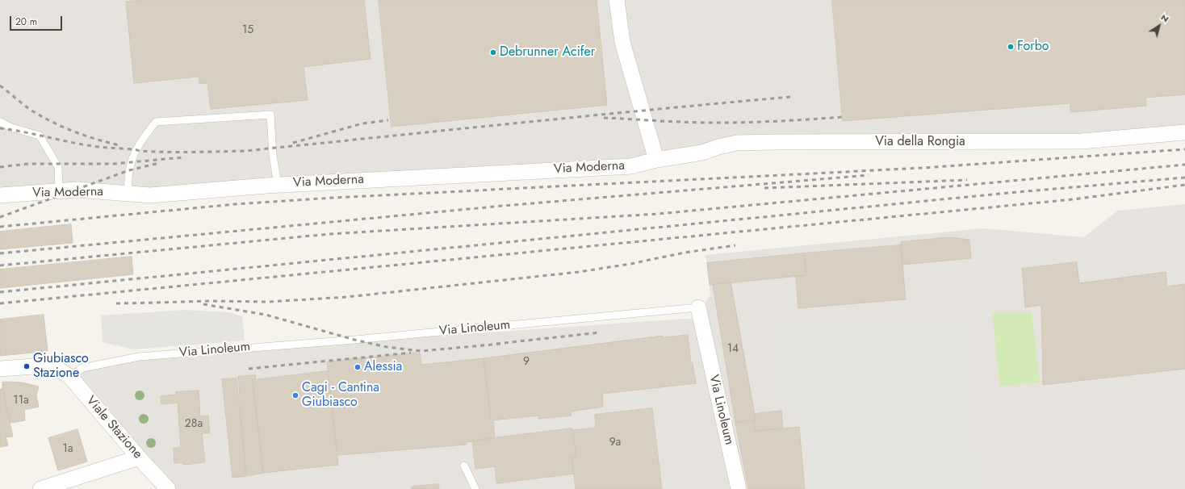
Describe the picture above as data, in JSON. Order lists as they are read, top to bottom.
{
  "streets": {
    "street": [
      "Via della Rongia",
      "Via Moderna",
      "Via Linoleum",
      "Viale Stazione"
    ]
  },
  "crossings": [
    ["Via della Rongia", "Via Moderna"],
    ["Via Linoleum", "Viale Stazione"]
  ],
  "places": [
    "Forbo",
    "Debrunner Acifer",
    "Giubiasco Stazione",
    "Alessia",
    "Cagi - Cantina Giubiasco"
  ],
  "house_numbers": [
    "15",
    "14",
    "9",
    "11a",
    "28a",
    "9a",
    "1a"
  ],
  "scale_bar": "20 m",
  "north": "top right"
}
